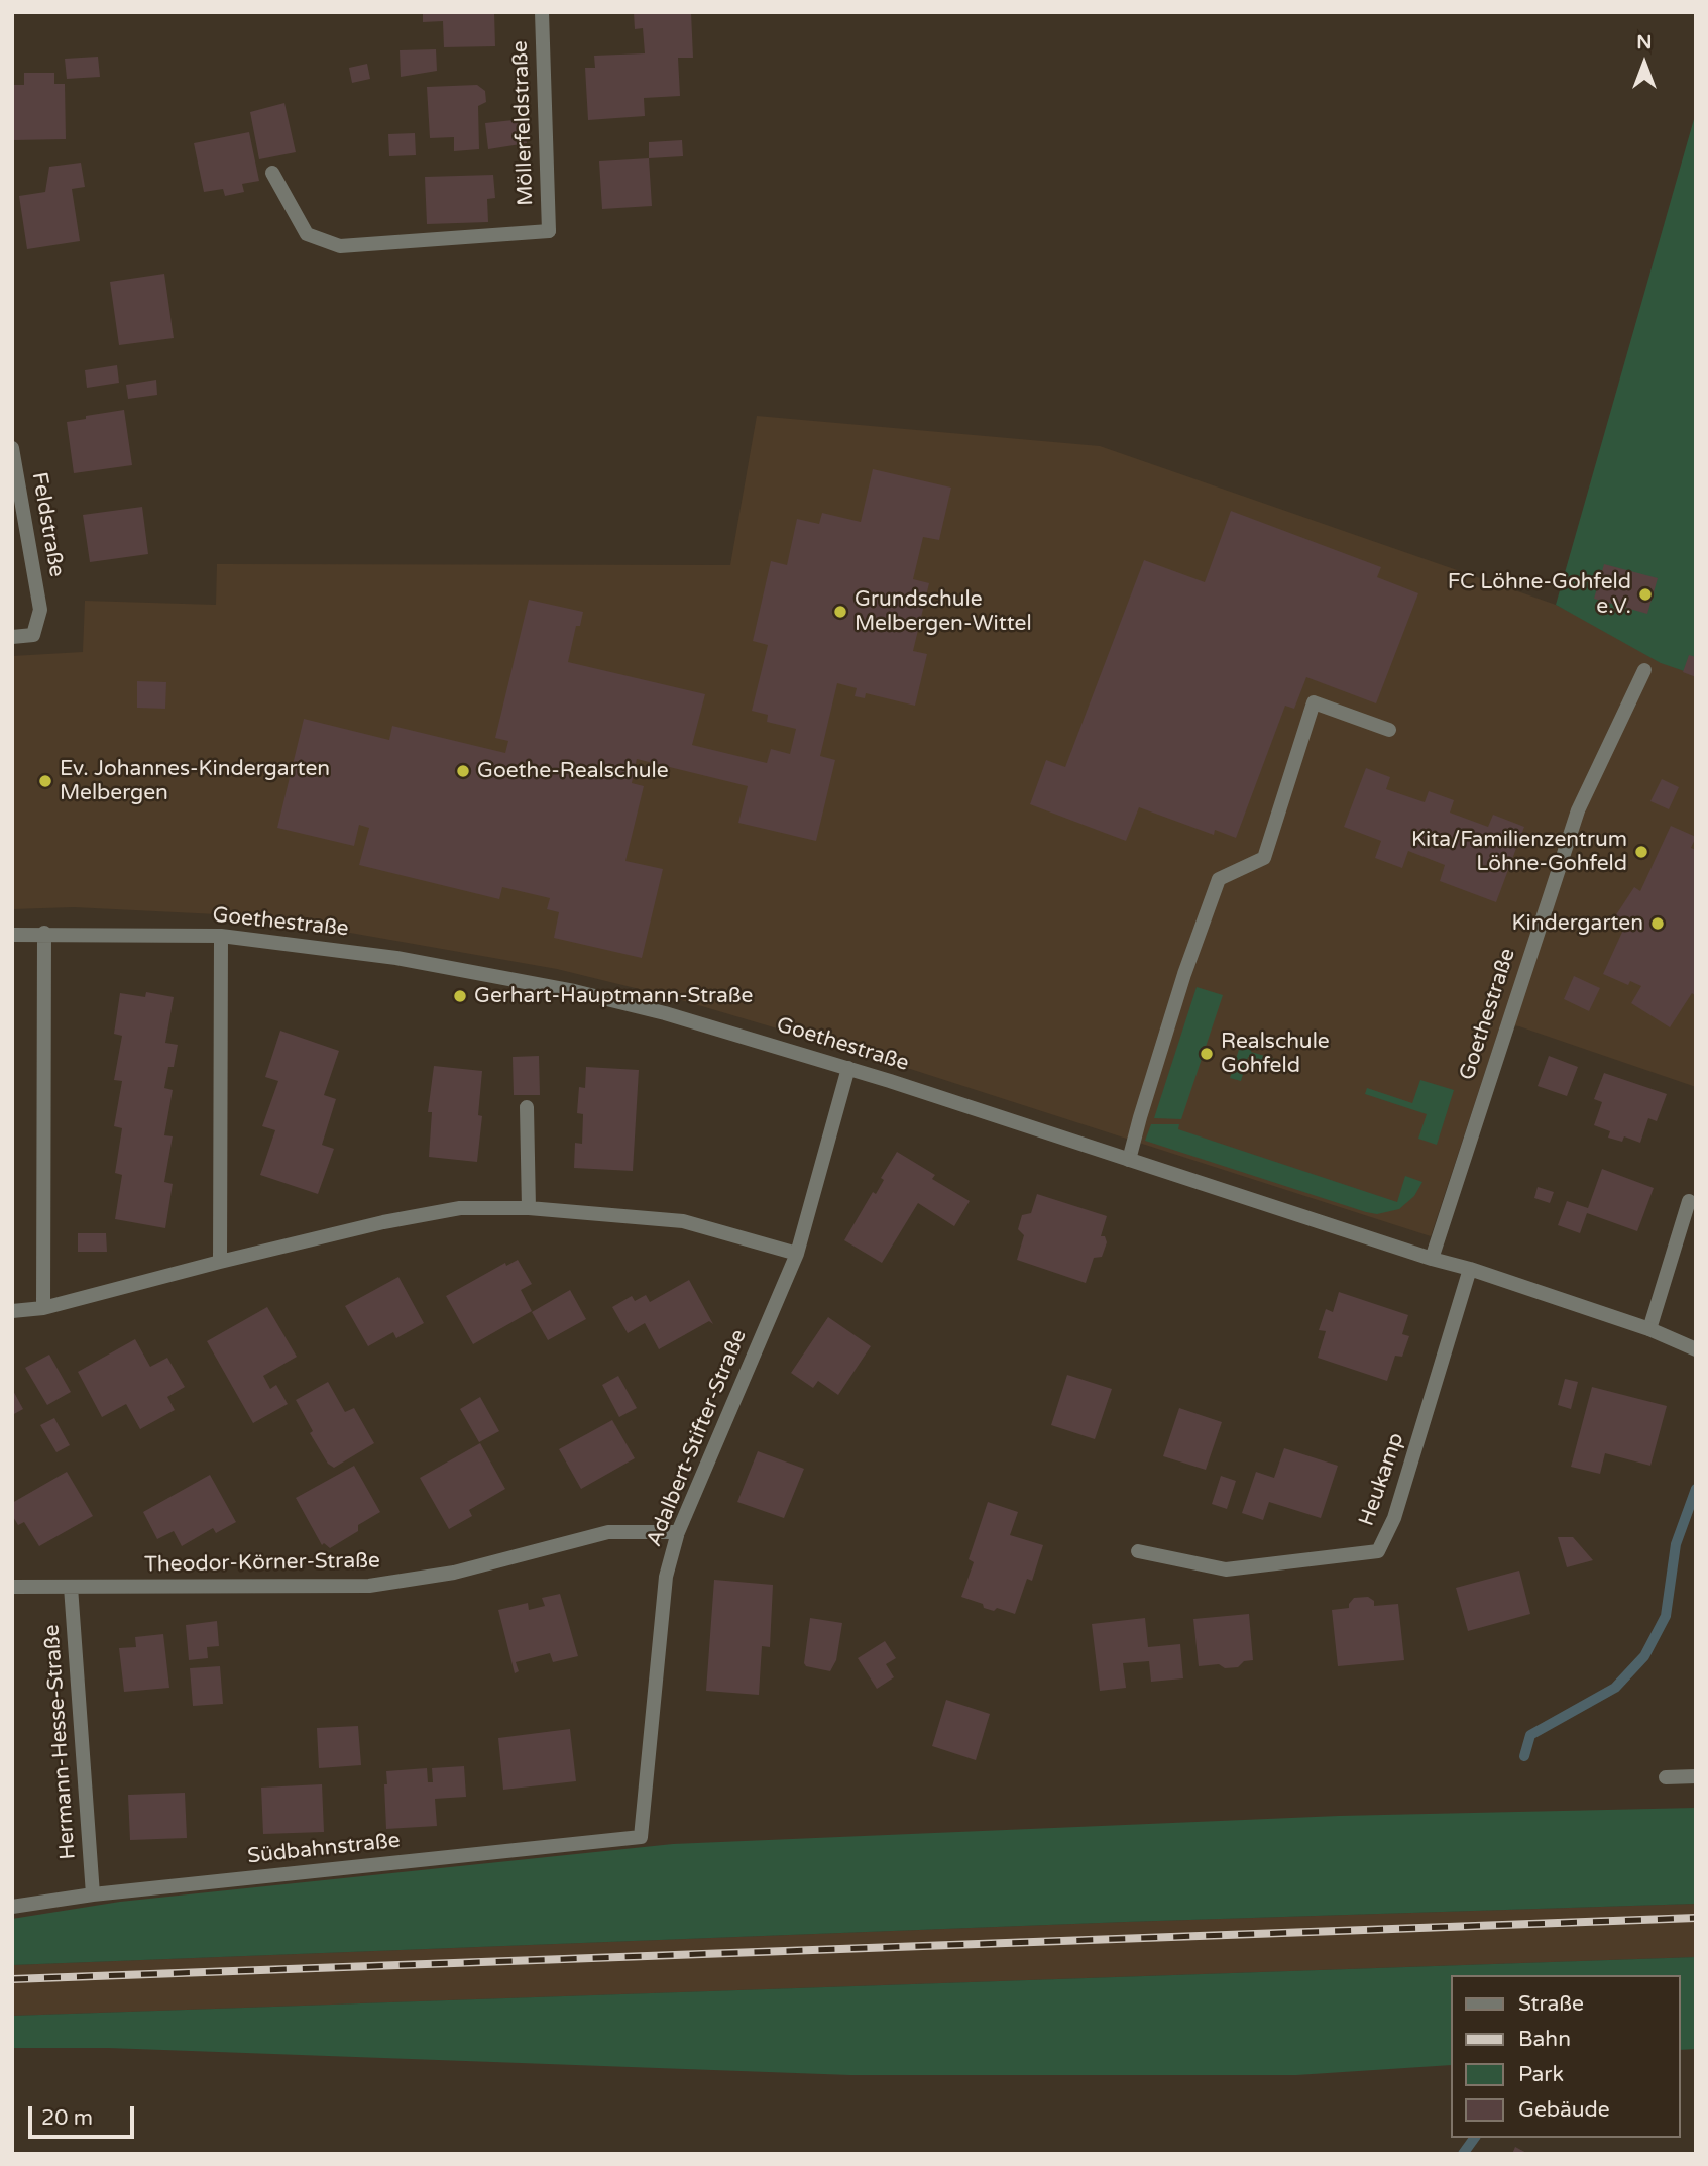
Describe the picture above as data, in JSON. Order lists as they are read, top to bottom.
{
  "streets": {
    "street": [
      "Möllerfeldstraße",
      "Feldstraße",
      "Goethestraße",
      "Adalbert-Stifter-Straße",
      "Heukamp",
      "Theodor-Körner-Straße",
      "Hermann-Hesse-Straße",
      "Südbahnstraße"
    ]
  },
  "crossings": [
    ["Goethestraße", "Adalbert-Stifter-Straße"],
    ["Goethestraße", "Heukamp"],
    ["Adalbert-Stifter-Straße", "Theodor-Körner-Straße"],
    ["Adalbert-Stifter-Straße", "Südbahnstraße"],
    ["Theodor-Körner-Straße", "Hermann-Hesse-Straße"],
    ["Hermann-Hesse-Straße", "Südbahnstraße"]
  ],
  "places": [
    "FC Löhne-Gohfeld e.V.",
    "Grundschule Melbergen-Wittel",
    "Goethe-Realschule",
    "Ev. Johannes-Kindergarten Melbergen",
    "Kita/Familienzentrum Löhne-Gohfeld",
    "Kindergarten",
    "Gerhart-Hauptmann-Straße",
    "Realschule Gohfeld"
  ],
  "legend": [
    "Straße",
    "Bahn",
    "Park",
    "Gebäude"
  ],
  "scale_bar": "20 m",
  "north": "top"
}
